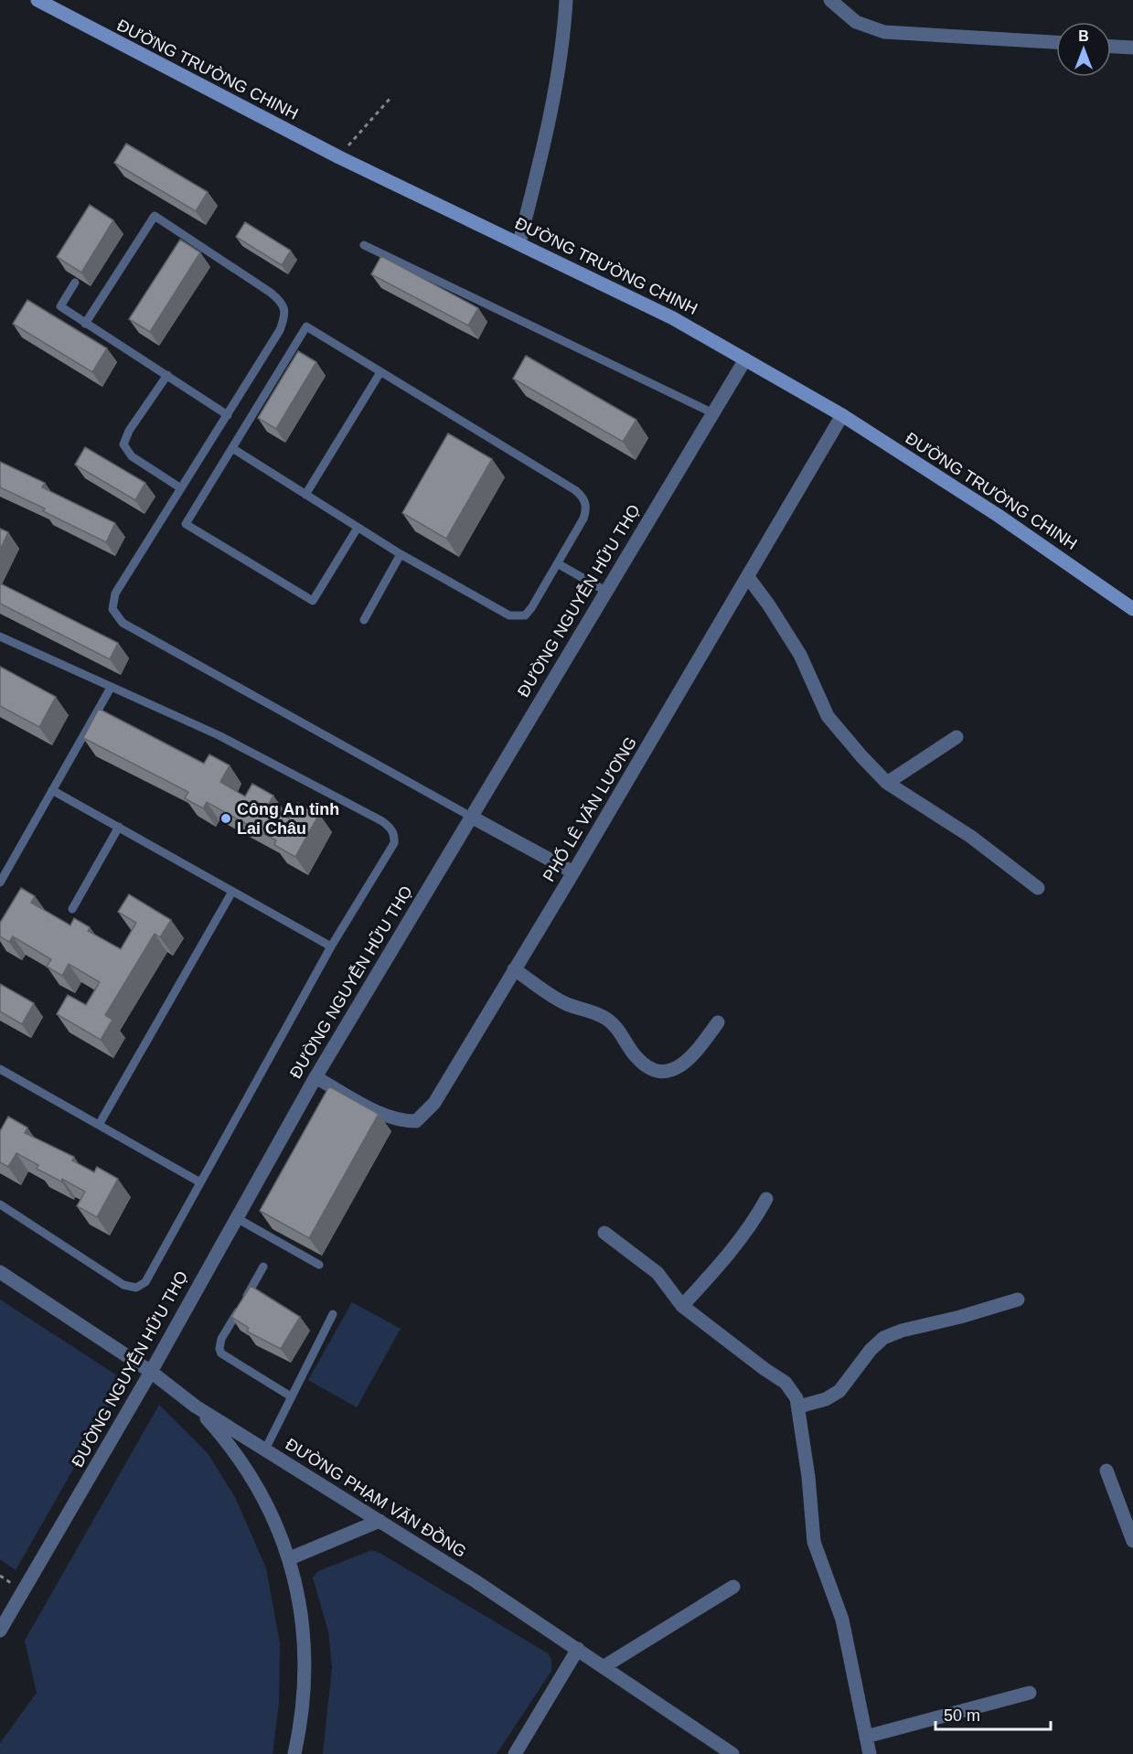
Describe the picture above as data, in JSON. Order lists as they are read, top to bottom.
{
  "streets": {
    "main road": ["ĐƯỜNG TRƯỜNG CHINH"],
    "street": ["ĐƯỜNG NGUYỄN HỮU THỌ", "PHỐ LÊ VĂN LƯƠNG", "ĐƯỜNG PHẠM VĂN ĐỒNG"]
  },
  "crossings": [
    ["ĐƯỜNG TRƯỜNG CHINH", "ĐƯỜNG NGUYỄN HỮU THỌ"],
    ["ĐƯỜNG TRƯỜNG CHINH", "PHỐ LÊ VĂN LƯƠNG"],
    ["ĐƯỜNG NGUYỄN HỮU THỌ", "PHỐ LÊ VĂN LƯƠNG"],
    ["ĐƯỜNG NGUYỄN HỮU THỌ", "ĐƯỜNG PHẠM VĂN ĐỒNG"]
  ],
  "places": ["Công An tỉnh Lai Châu"],
  "scale_bar": "50 m",
  "north": "top"
}
